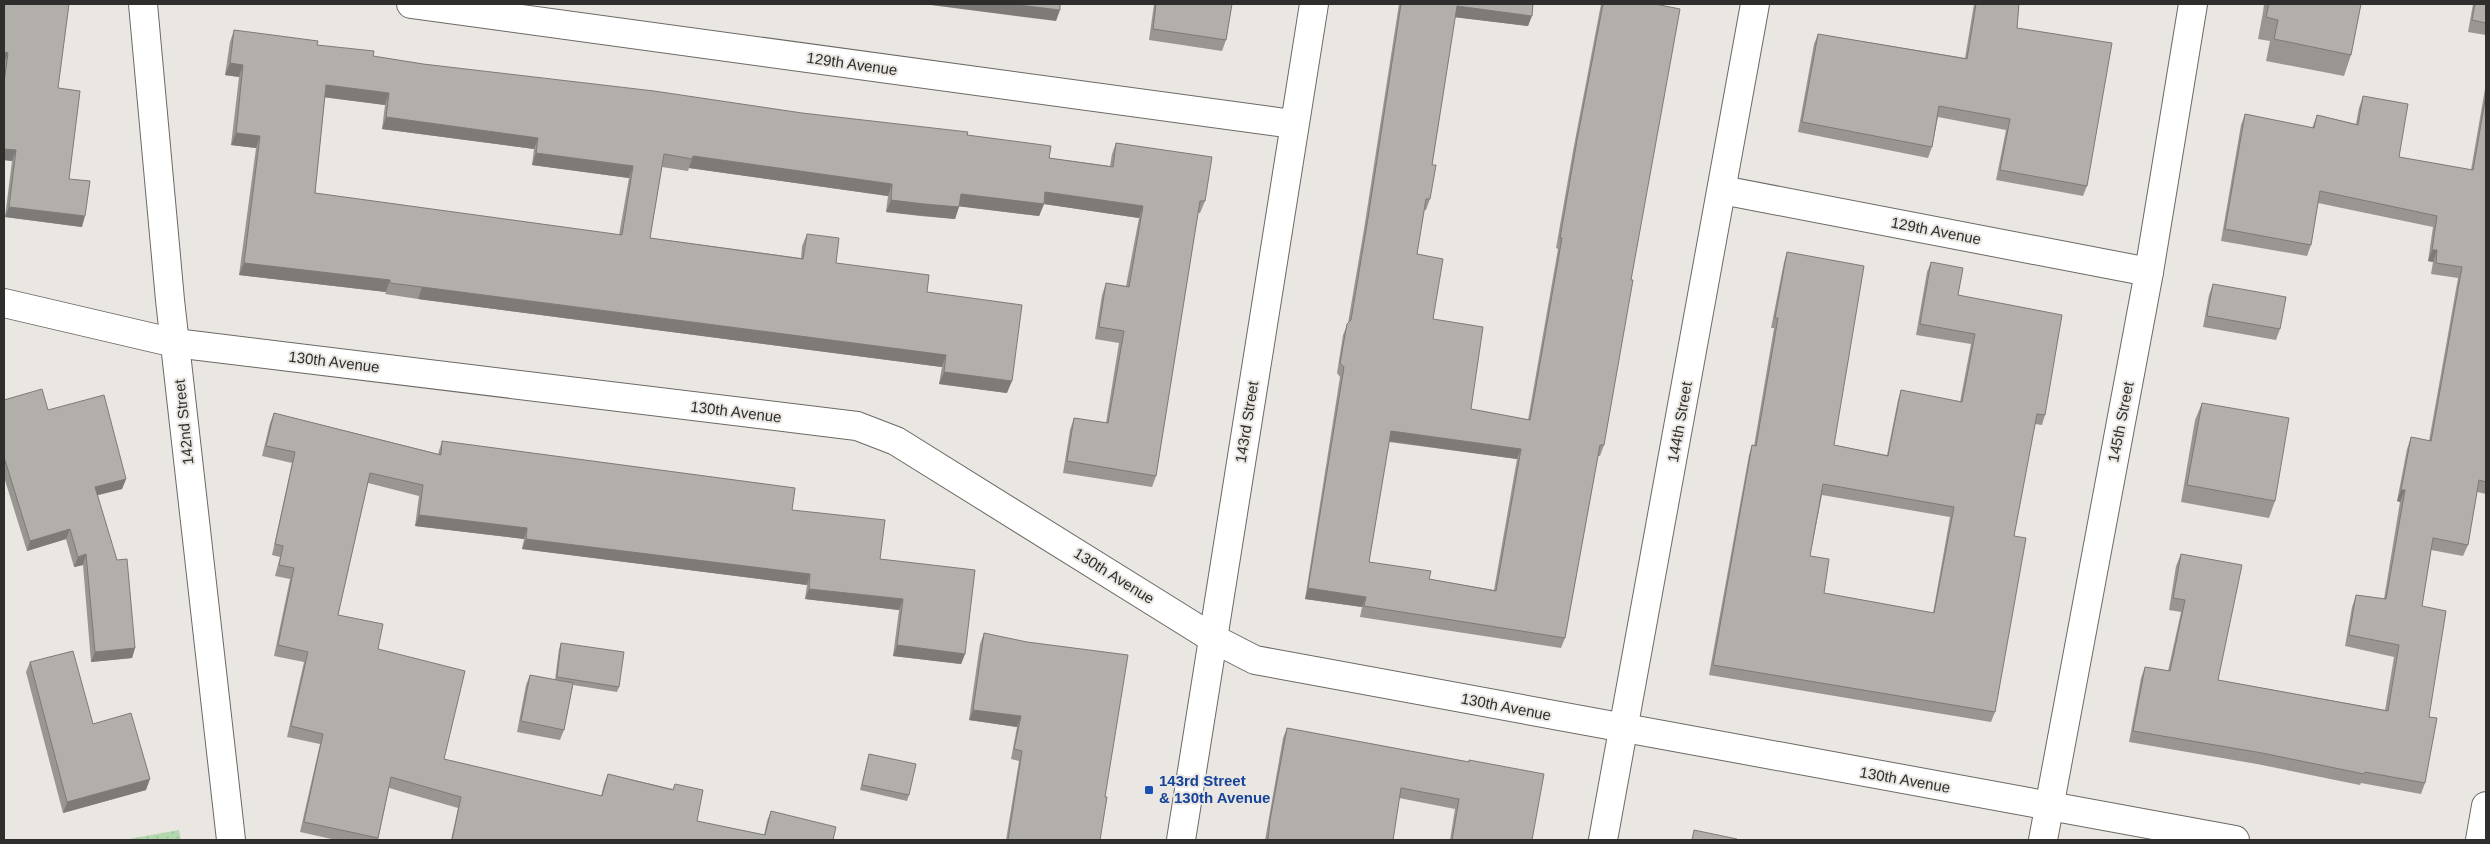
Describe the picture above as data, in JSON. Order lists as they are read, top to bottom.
{
  "streets": {
    "street": [
      "129th Avenue",
      "130th Avenue",
      "142nd Street",
      "143rd Street",
      "144th Street",
      "145th Street"
    ]
  },
  "crossings": [
    ["129th Avenue", "143rd Street"],
    ["129th Avenue", "144th Street"],
    ["129th Avenue", "145th Street"],
    ["130th Avenue", "142nd Street"],
    ["130th Avenue", "143rd Street"],
    ["130th Avenue", "144th Street"],
    ["130th Avenue", "145th Street"]
  ],
  "places": {
    "transit": ["143rd Street & 130th Avenue"]
  }
}
